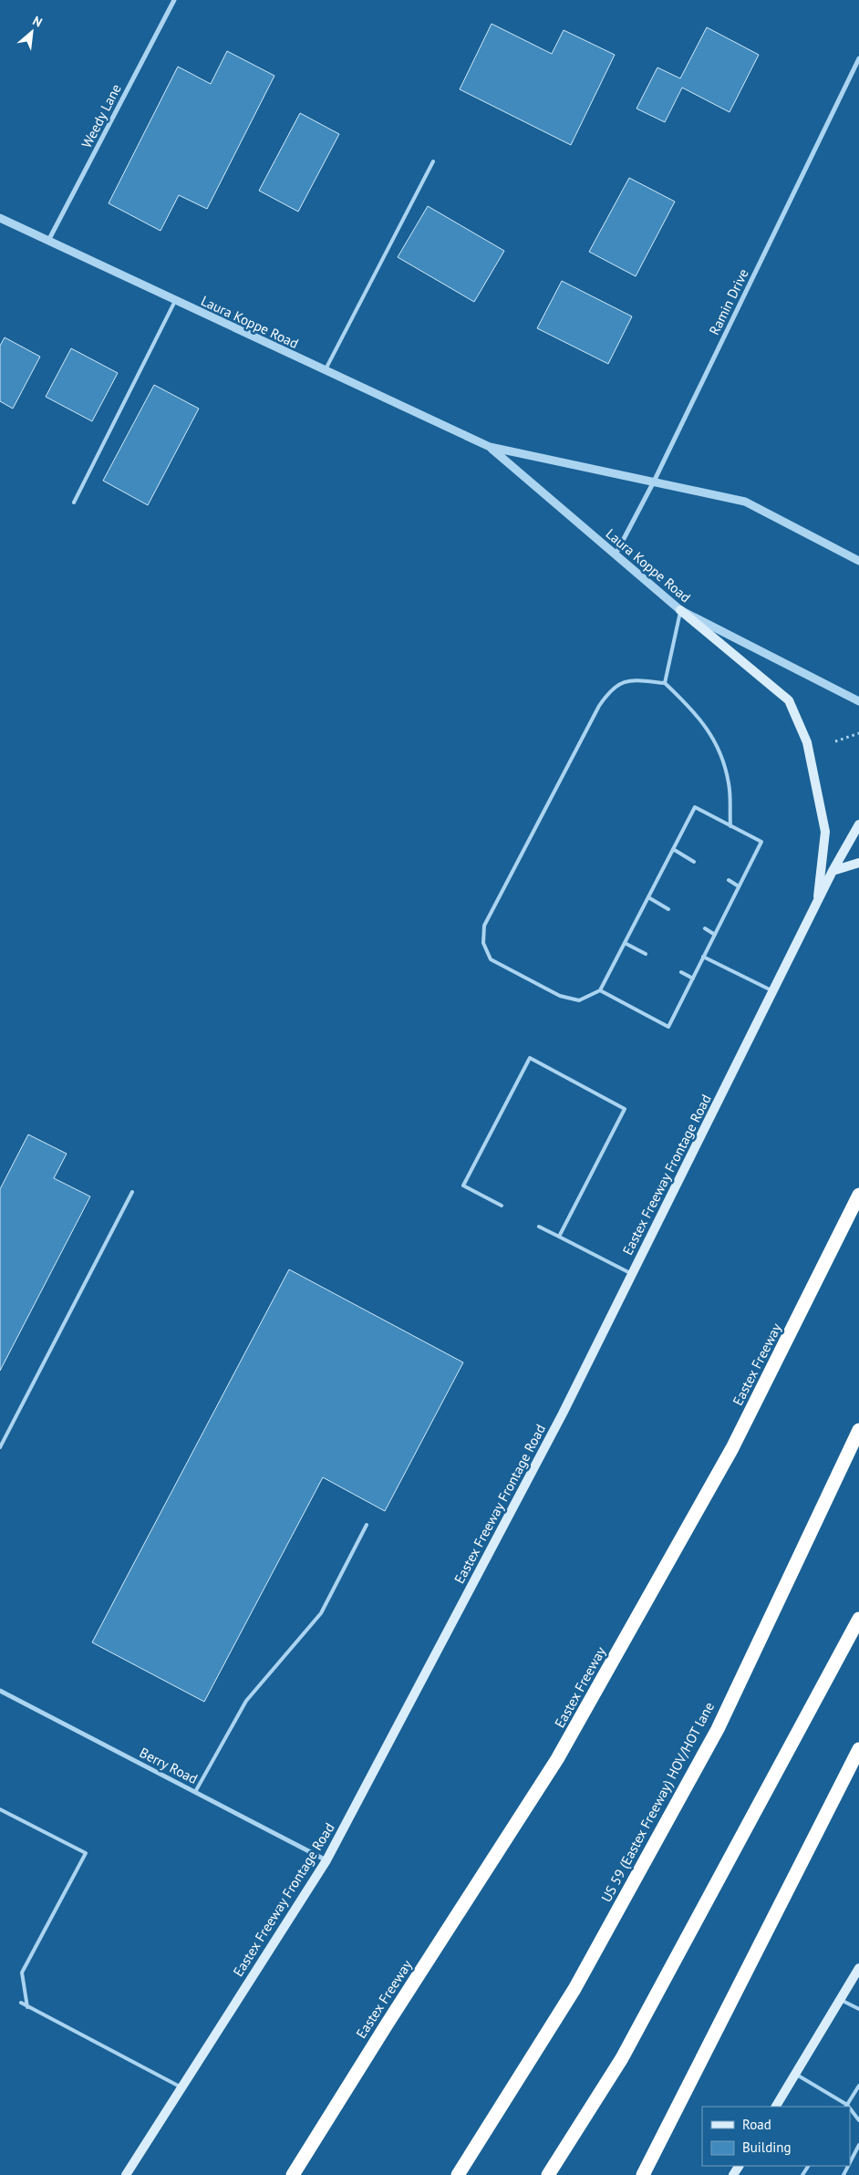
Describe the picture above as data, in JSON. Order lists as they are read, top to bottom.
{
  "streets": {
    "highway": ["Eastex Freeway", "US 59 (Eastex Freeway) HOV/HOT lane"],
    "main road": ["Eastex Freeway Frontage Road"],
    "street": [
      "Weedy Lane",
      "Ramin Drive",
      "Laura Koppe Road",
      "Berry Road"
    ]
  },
  "crossings": [
    ["Weedy Lane", "Laura Koppe Road"],
    ["Ramin Drive", "Laura Koppe Road"],
    ["Eastex Freeway Frontage Road", "Berry Road"]
  ],
  "legend": ["Road", "Building"],
  "north": "top right"
}
